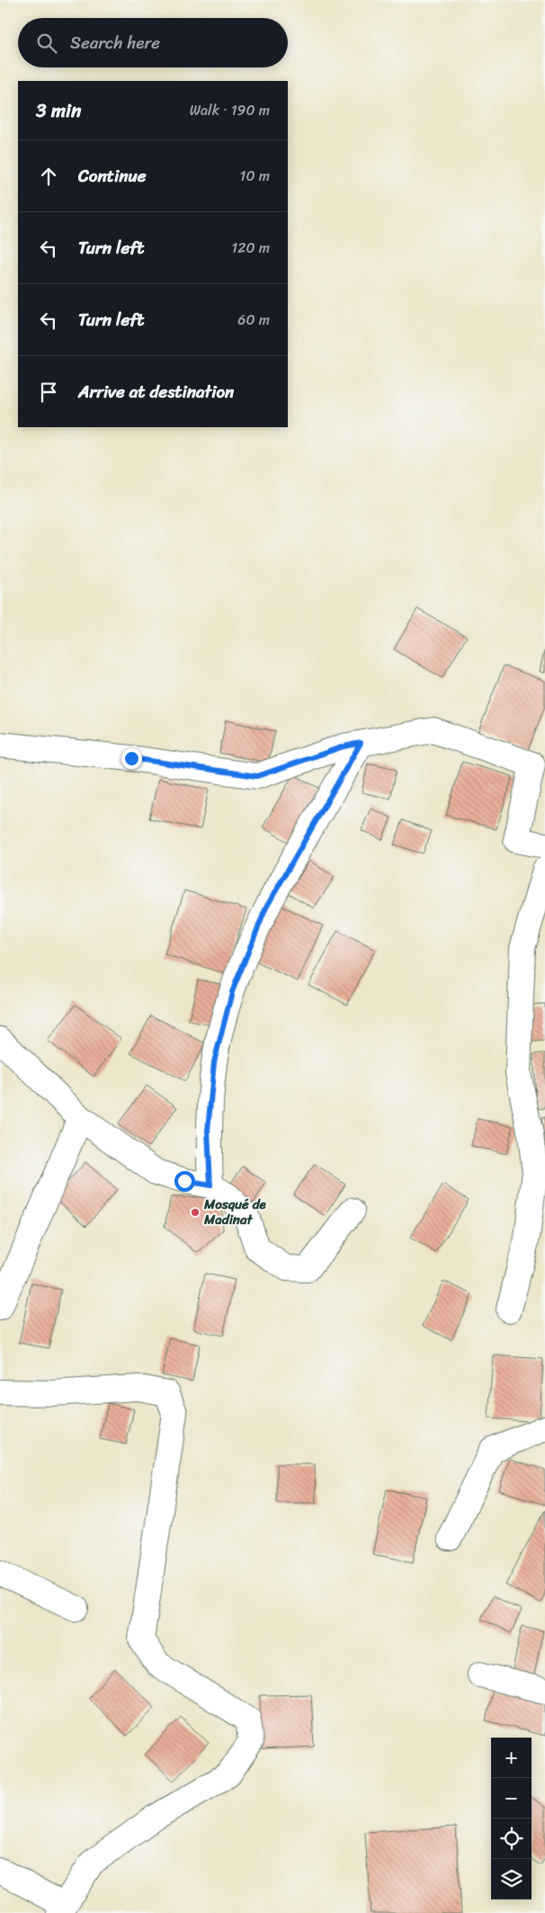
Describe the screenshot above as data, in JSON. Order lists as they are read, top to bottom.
{
  "places": ["Mosqué de Madinat"],
  "page": {
    "search": "Search here",
    "heading": ["3 min", "Walk · 190 m"],
    "list": [
      ["Continue", "10 m"],
      ["Turn left", "120 m"],
      ["Turn left", "60 m"],
      "Arrive at destination"
    ],
    "map_buttons": ["+", "−"]
  }
}
